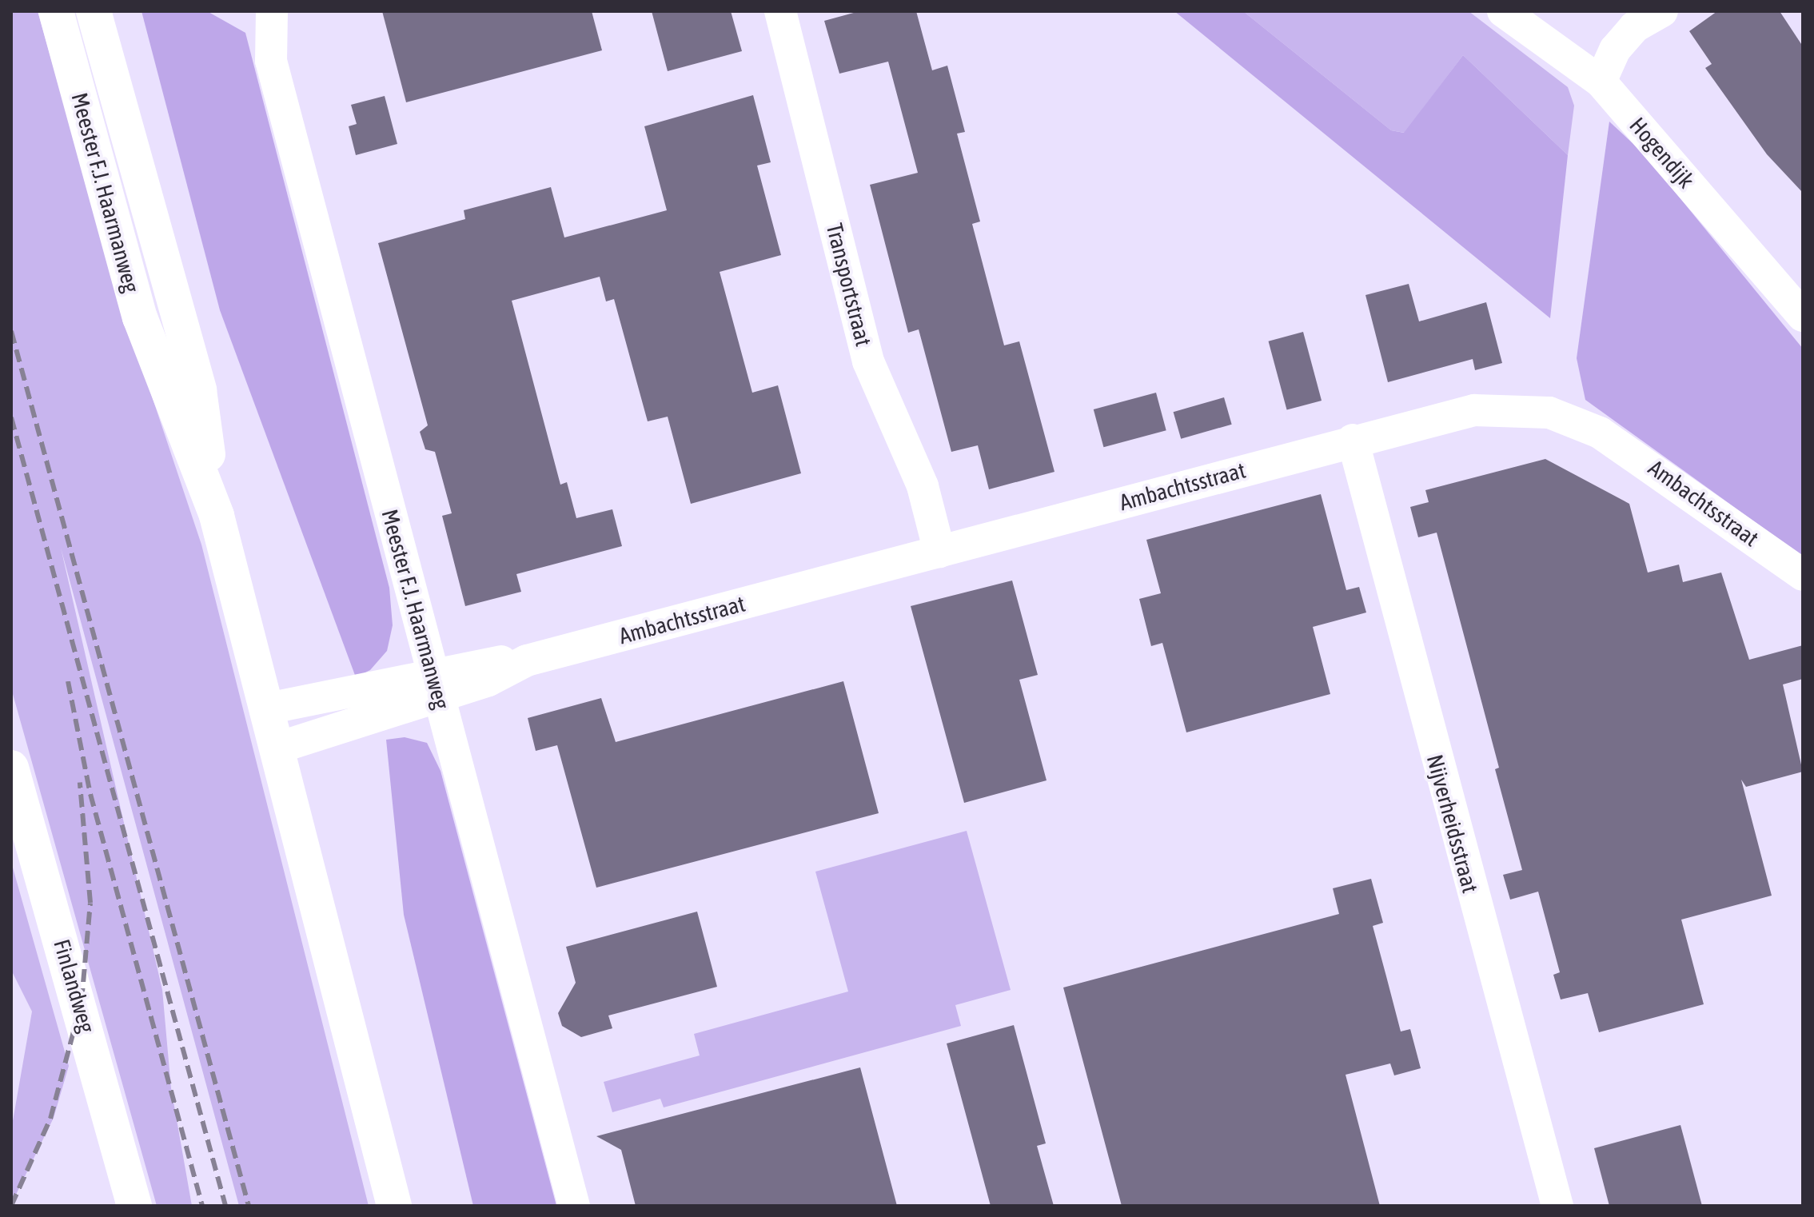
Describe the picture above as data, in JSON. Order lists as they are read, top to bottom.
{
  "streets": {
    "main road": ["Meester F.J. Haarmanweg", "Finlandweg"],
    "street": [
      "Hogendijk",
      "Transportstraat",
      "Ambachtsstraat",
      "Nijverheidsstraat"
    ]
  },
  "crossings": [
    ["Meester F.J. Haarmanweg", "Ambachtsstraat"],
    ["Transportstraat", "Ambachtsstraat"],
    ["Ambachtsstraat", "Nijverheidsstraat"]
  ]
}
